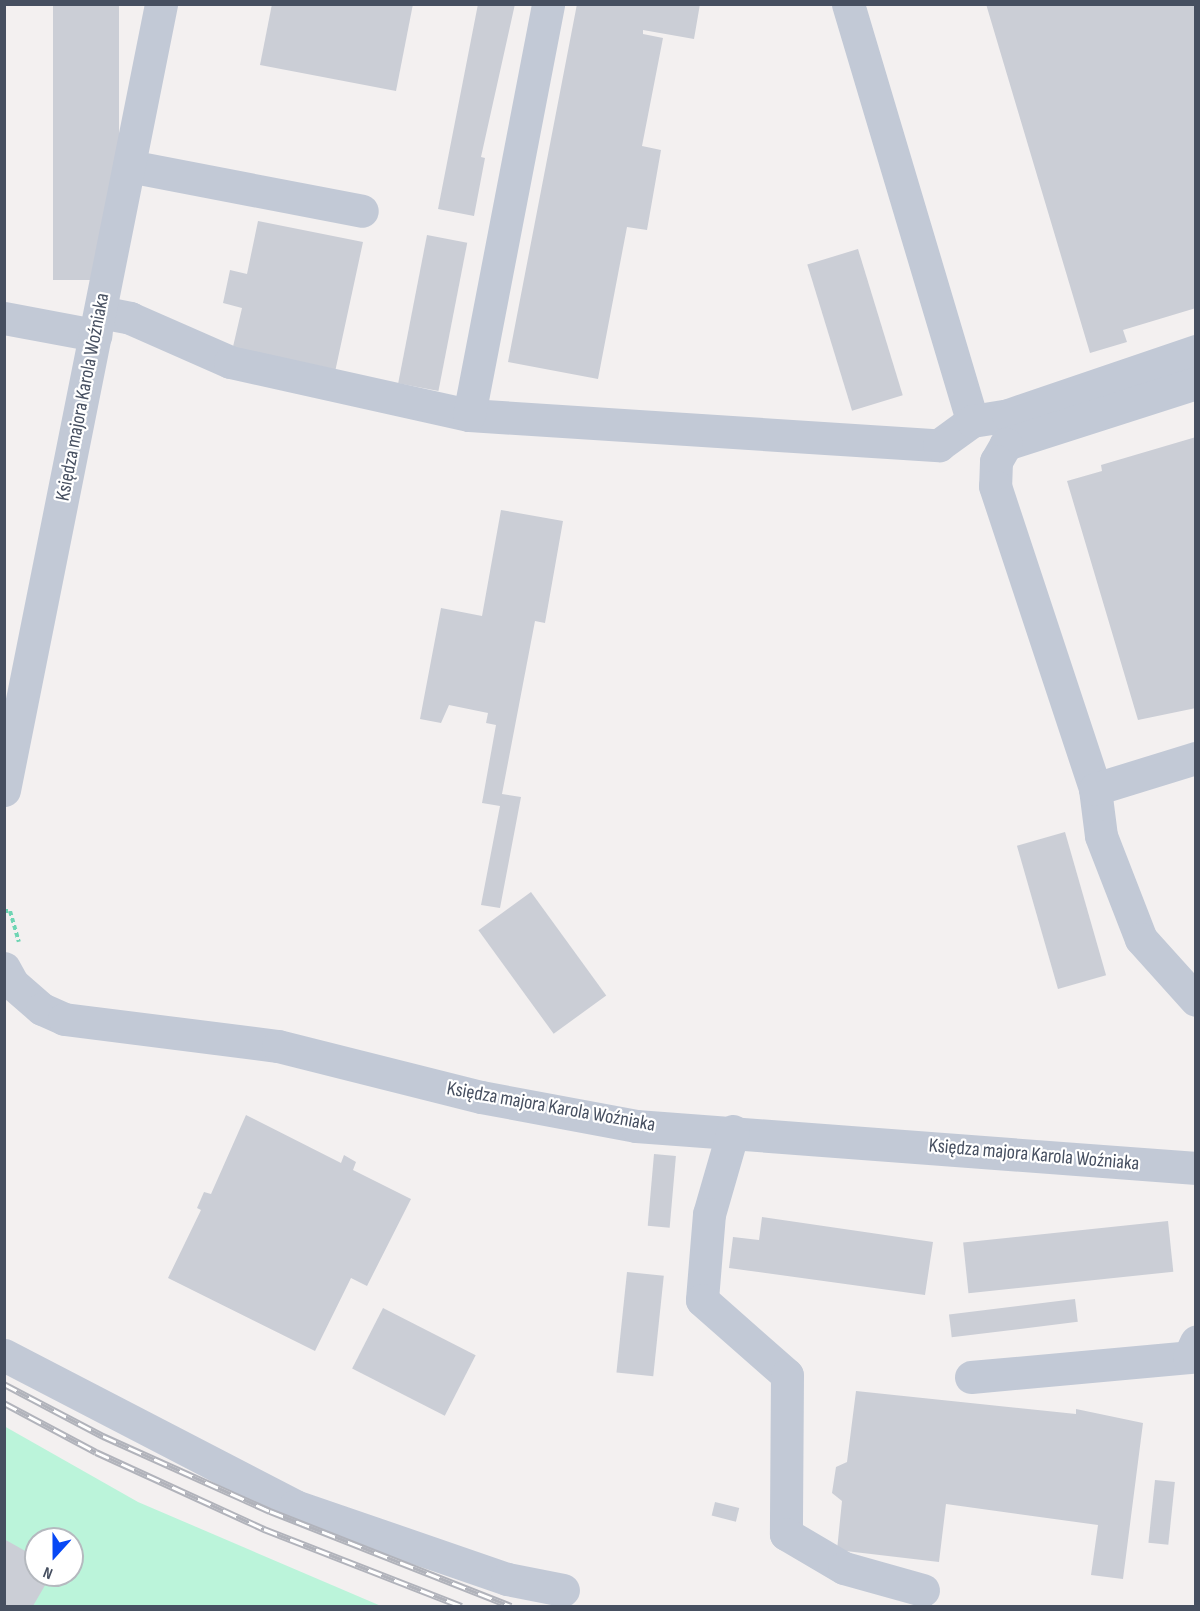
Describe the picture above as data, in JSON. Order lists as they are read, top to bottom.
{
  "streets": {
    "street": ["Księdza majora Karola Woźniaka"]
  },
  "north": "bottom"
}
